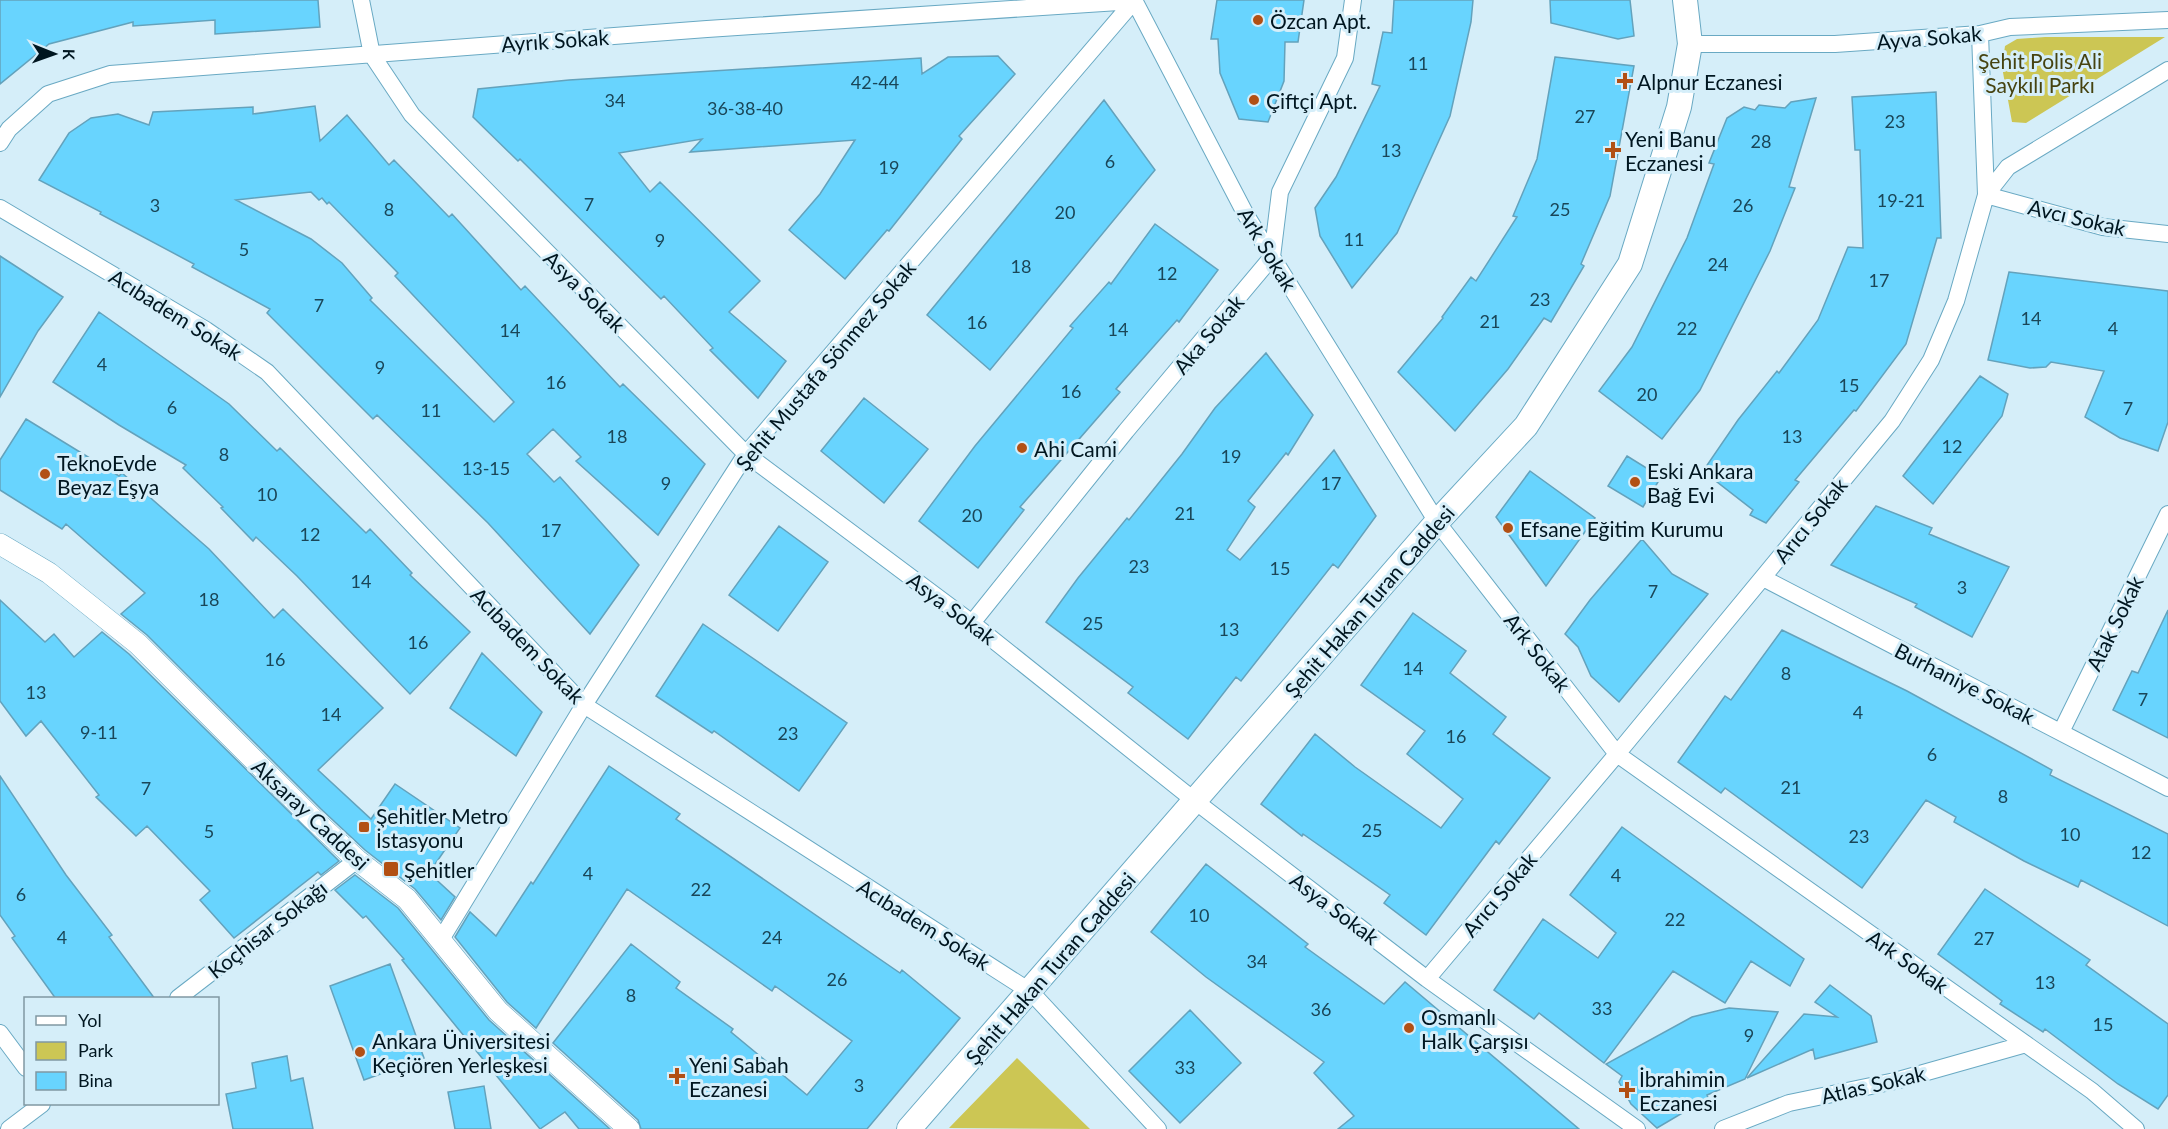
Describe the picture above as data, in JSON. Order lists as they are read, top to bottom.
{
  "streets": {
    "main road": ["Şehit Hakan Turan Caddesi"],
    "street": [
      "Ayva Sokak",
      "Ayrık Sokak",
      "Avcı Sokak",
      "Ark Sokak",
      "Asya Sokak",
      "Acıbadem Sokak",
      "Aka Sokak",
      "Şehit Mustafa Sönmez Sokak",
      "Arıcı Sokak",
      "Atak Sokak",
      "Burhaniye Sokak",
      "Aksaray Caddesi",
      "Koçhisar Sokağı",
      "Atlas Sokak"
    ]
  },
  "crossings": [
    ["Ayva Sokak", "Şehit Hakan Turan Caddesi"],
    ["Ayrık Sokak", "Ark Sokak"],
    ["Ayrık Sokak", "Asya Sokak"],
    ["Ayrık Sokak", "Şehit Mustafa Sönmez Sokak"],
    ["Avcı Sokak", "Arıcı Sokak"],
    ["Ark Sokak", "Aka Sokak"],
    ["Ark Sokak", "Şehit Mustafa Sönmez Sokak"],
    ["Ark Sokak", "Arıcı Sokak"],
    ["Ark Sokak", "Şehit Hakan Turan Caddesi"],
    ["Ark Sokak", "Atlas Sokak"],
    ["Asya Sokak", "Aka Sokak"],
    ["Asya Sokak", "Şehit Mustafa Sönmez Sokak"],
    ["Asya Sokak", "Arıcı Sokak"],
    ["Asya Sokak", "Şehit Hakan Turan Caddesi"],
    ["Acıbadem Sokak", "Şehit Mustafa Sönmez Sokak"],
    ["Acıbadem Sokak", "Şehit Hakan Turan Caddesi"],
    ["Şehit Mustafa Sönmez Sokak", "Aksaray Caddesi"],
    ["Arıcı Sokak", "Burhaniye Sokak"],
    ["Atak Sokak", "Burhaniye Sokak"],
    ["Aksaray Caddesi", "Koçhisar Sokağı"]
  ],
  "parks": ["Şehit Polis Ali Saykılı Parkı"],
  "places": {
    "other": [
      "Özcan Apt.",
      "Çiftçi Apt.",
      "Ahi Cami",
      "TeknoEvde Beyaz Eşya",
      "Eski Ankara Bağ Evi",
      "Efsane Eğitim Kurumu",
      "Osmanlı Halk Çarşısı",
      "Ankara Üniversitesi Keçiören Yerleşkesi"
    ],
    "health": [
      "Alpnur Eczanesi",
      "Yeni Banu Eczanesi",
      "Yeni Sabah Eczanesi",
      "İbrahimin Eczanesi"
    ],
    "transit": ["Şehitler Metro İstasyonu", "Şehitler"]
  },
  "house_numbers": [
    "11",
    "42-44",
    "34",
    "36-38-40",
    "27",
    "23",
    "28",
    "13",
    "6",
    "19",
    "19-21",
    "7",
    "3",
    "26",
    "8",
    "25",
    "20",
    "11",
    "9",
    "5",
    "24",
    "18",
    "12",
    "17",
    "23",
    "7",
    "14",
    "21",
    "16",
    "22",
    "4",
    "14",
    "14",
    "4",
    "9",
    "16",
    "15",
    "16",
    "20",
    "6",
    "7",
    "11",
    "18",
    "13",
    "12",
    "8",
    "19",
    "13-15",
    "9",
    "17",
    "10",
    "21",
    "20",
    "17",
    "12",
    "23",
    "15",
    "14",
    "3",
    "7",
    "18",
    "25",
    "13",
    "16",
    "16",
    "14",
    "8",
    "13",
    "7",
    "4",
    "14",
    "9-11",
    "23",
    "16",
    "6",
    "21",
    "7",
    "8",
    "25",
    "5",
    "10",
    "23",
    "12",
    "4",
    "4",
    "22",
    "6",
    "10",
    "22",
    "4",
    "24",
    "27",
    "34",
    "26",
    "13",
    "8",
    "33",
    "36",
    "15",
    "9",
    "33",
    "3"
  ],
  "legend": ["Yol", "Park", "Bina"],
  "north": "right"
}
